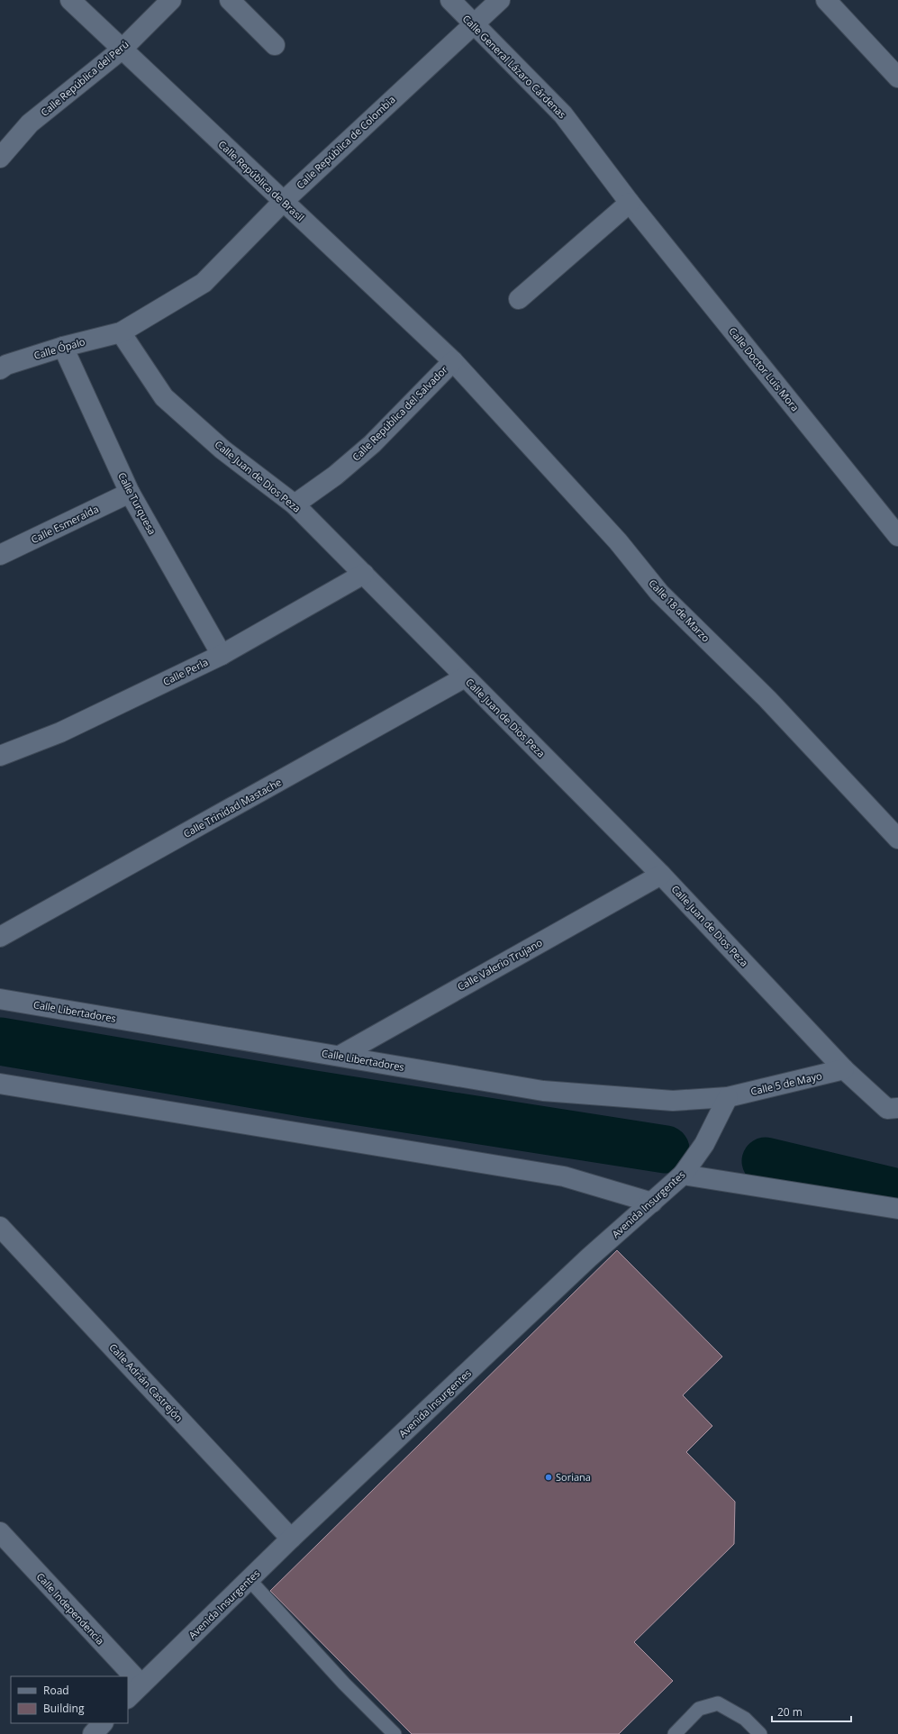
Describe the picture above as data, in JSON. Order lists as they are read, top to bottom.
{
  "streets": {
    "street": [
      "Calle General Lázaro Cárdenas",
      "Calle República del Perú",
      "Calle República de Colombia",
      "Calle República de Brasil",
      "Calle Ópalo",
      "Calle Doctor Luis Mora",
      "Calle República del Salvador",
      "Calle Juan de Dios Peza",
      "Calle Turquesa",
      "Calle Esmeralda",
      "Calle 18 de Marzo",
      "Calle Perla",
      "Calle Trinidad Mastache",
      "Calle Valerio Trujano",
      "Calle Libertadores",
      "Calle 5 de Mayo",
      "Avenida Insurgentes",
      "Calle Adrián Castrejón",
      "Calle Independencia"
    ]
  },
  "crossings": [
    ["Calle General Lázaro Cárdenas", "Calle República de Colombia"],
    ["Calle General Lázaro Cárdenas", "Calle Doctor Luis Mora"],
    ["Calle República del Perú", "Calle República de Brasil"],
    ["Calle República de Colombia", "Calle República de Brasil"],
    ["Calle República de Colombia", "Calle Ópalo"],
    ["Calle República de Colombia", "Calle Juan de Dios Peza"],
    ["Calle República de Brasil", "Calle República del Salvador"],
    ["Calle República de Brasil", "Calle 18 de Marzo"],
    ["Calle Ópalo", "Calle Juan de Dios Peza"],
    ["Calle Ópalo", "Calle Turquesa"],
    ["Calle República del Salvador", "Calle Juan de Dios Peza"],
    ["Calle República del Salvador", "Calle 18 de Marzo"],
    ["Calle Juan de Dios Peza", "Calle Perla"],
    ["Calle Juan de Dios Peza", "Calle Trinidad Mastache"],
    ["Calle Juan de Dios Peza", "Calle Valerio Trujano"],
    ["Calle Juan de Dios Peza", "Calle 5 de Mayo"],
    ["Calle Turquesa", "Calle Esmeralda"],
    ["Calle Turquesa", "Calle Perla"],
    ["Calle Valerio Trujano", "Calle Libertadores"],
    ["Calle Libertadores", "Calle 5 de Mayo"],
    ["Calle Libertadores", "Avenida Insurgentes"],
    ["Calle 5 de Mayo", "Avenida Insurgentes"],
    ["Avenida Insurgentes", "Calle Adrián Castrejón"],
    ["Avenida Insurgentes", "Calle Independencia"]
  ],
  "places": ["Soriana"],
  "legend": ["Road", "Building"],
  "scale_bar": "20 m"
}
